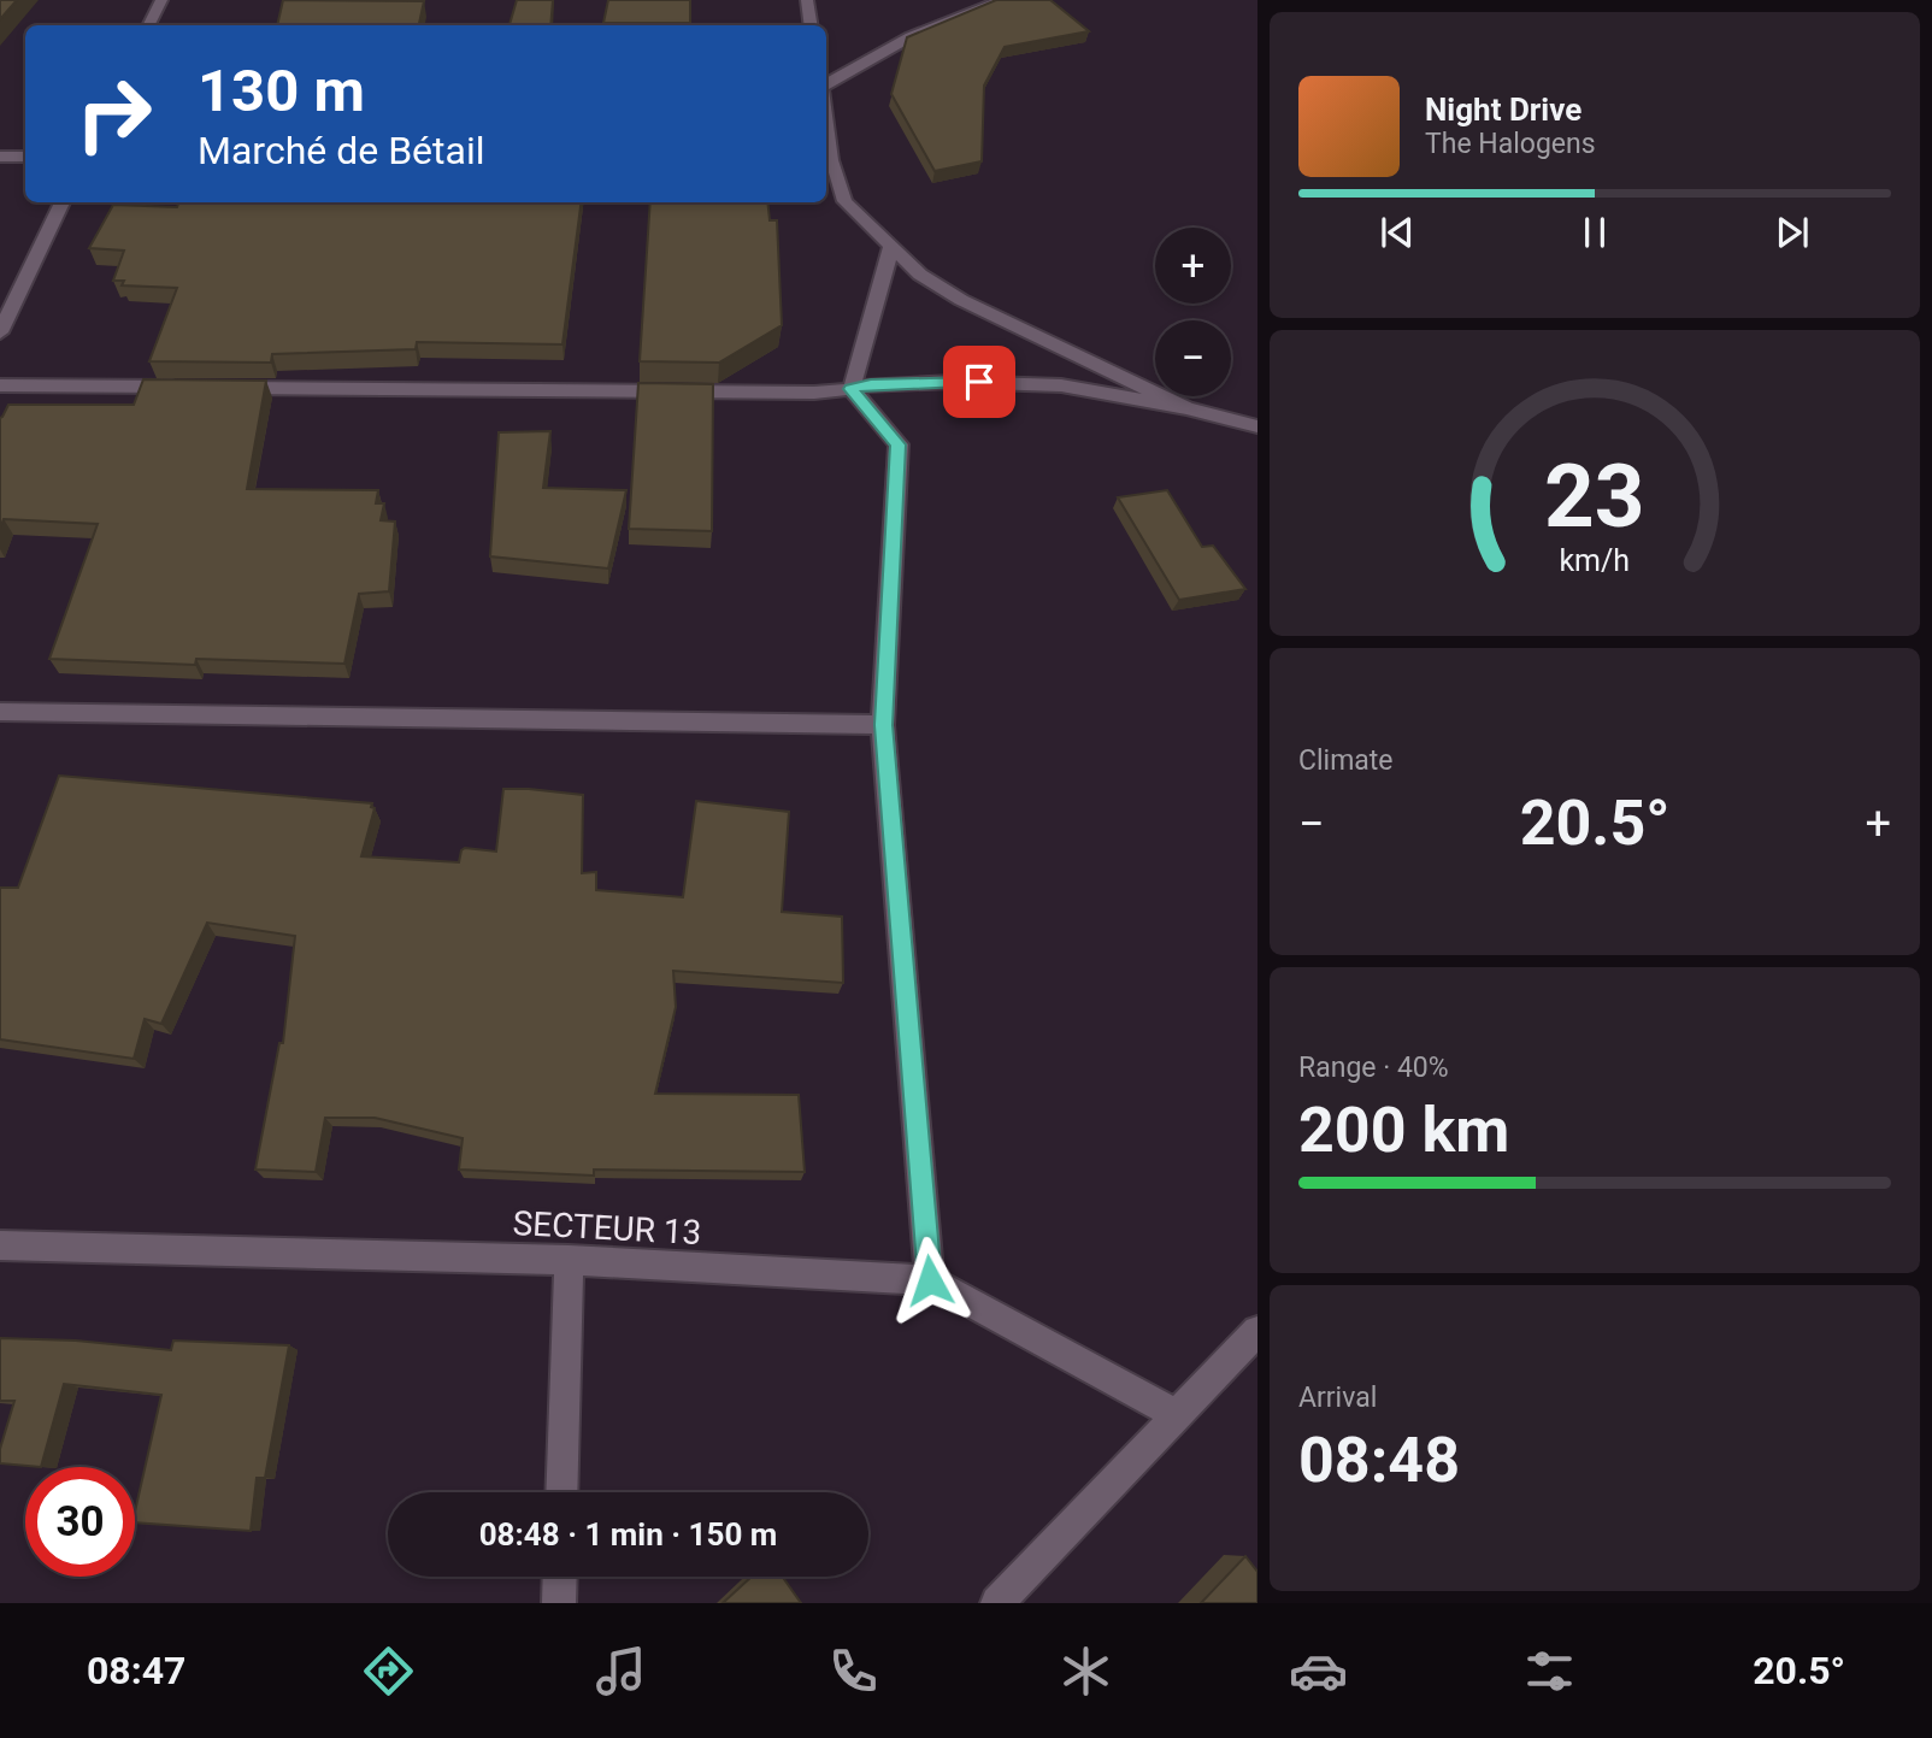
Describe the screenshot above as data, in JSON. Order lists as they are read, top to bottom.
{
  "streets": {
    "street": ["SECTEUR 13"]
  },
  "page": {
    "turn": ["130 m", "Marché de Bétail"],
    "song": ["Night Drive", "The Halogens"],
    "map_buttons": ["+", "−"],
    "tile": [
      "Climate",
      ["Range · 40%", "200 km"],
      ["Arrival", "08:48"]
    ],
    "heat": ["−", "20.5°", "+"],
    "limit": "30",
    "trip": "08:48 · 1 min · 150 m",
    "tabs": ["08:47", "20.5°"],
    "gauge": ["23", "km/h"]
  }
}
